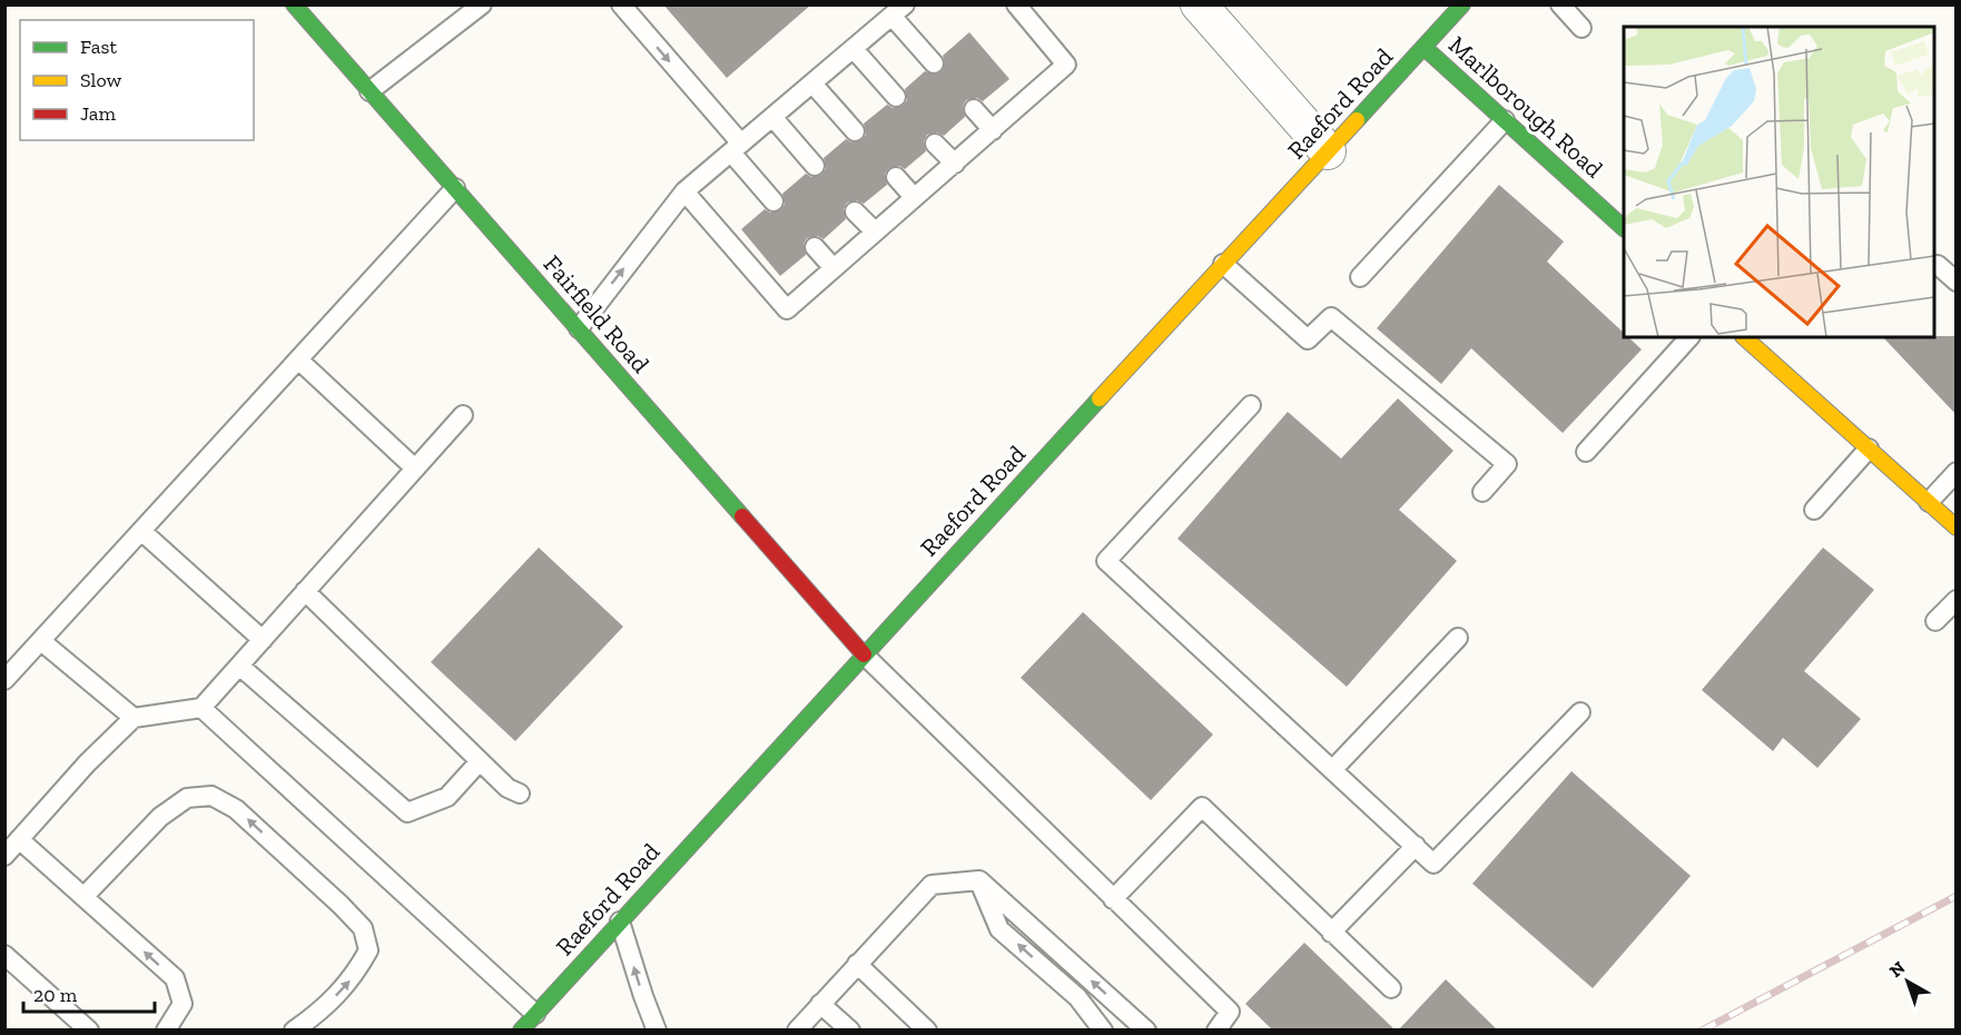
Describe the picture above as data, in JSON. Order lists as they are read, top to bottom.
{
  "streets": {
    "street": ["Raeford Road", "Marlborough Road", "Fairfield Road"]
  },
  "crossings": [
    ["Raeford Road", "Marlborough Road"],
    ["Raeford Road", "Fairfield Road"]
  ],
  "legend": ["Fast", "Slow", "Jam"],
  "scale_bar": "20 m",
  "north": "top left"
}
